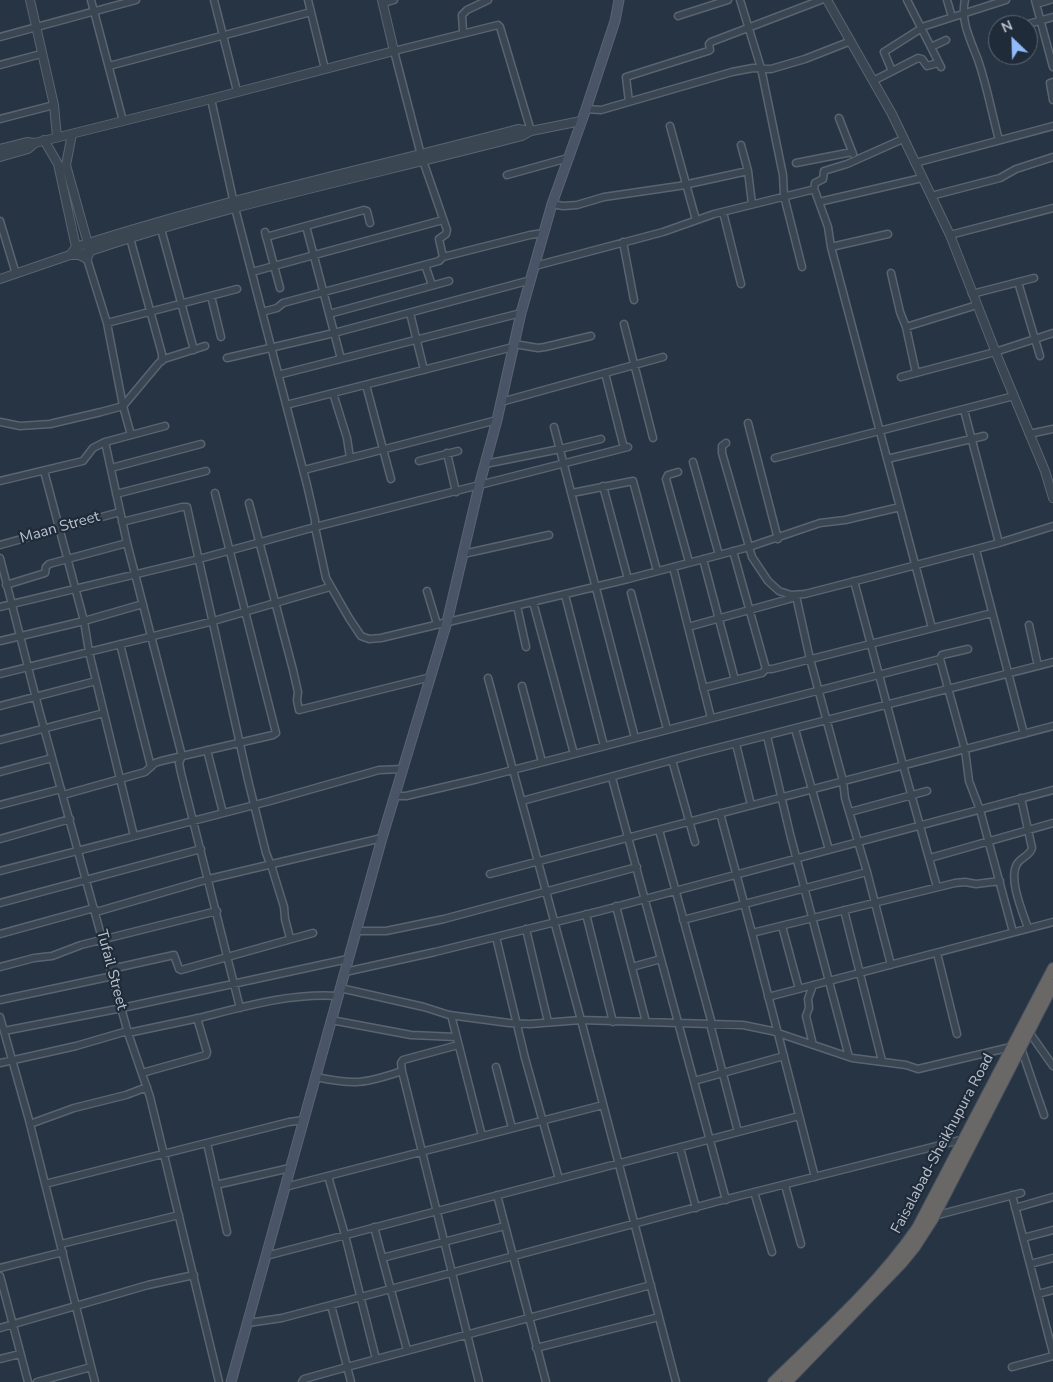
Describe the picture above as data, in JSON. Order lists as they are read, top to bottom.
{
  "streets": {
    "highway": ["Faisalabad-Sheikhupura Road"],
    "street": ["Maan Street", "Tufail Street"]
  },
  "north": "top left"
}
